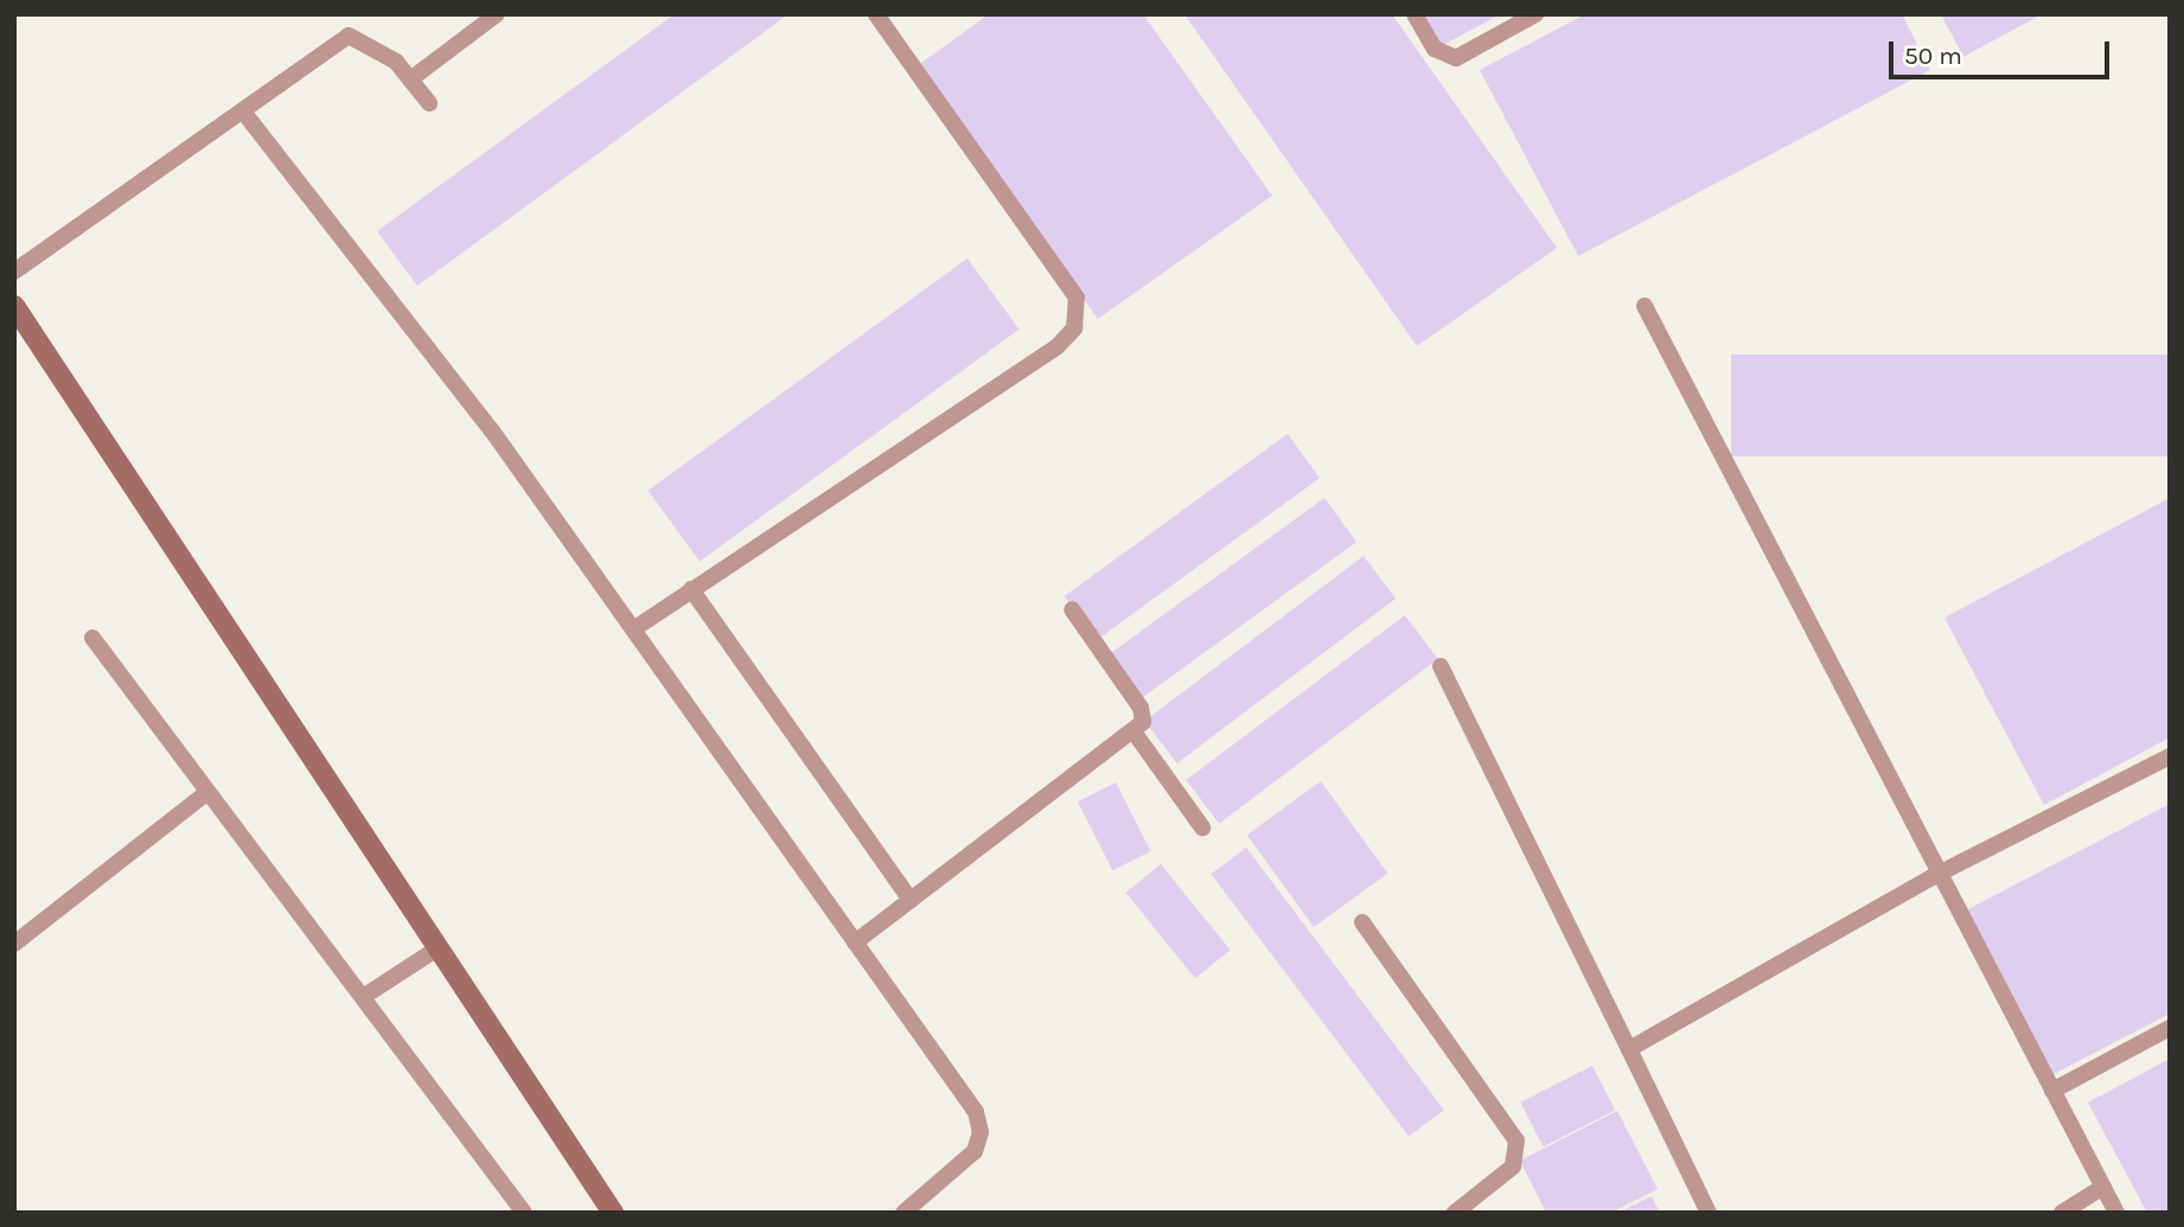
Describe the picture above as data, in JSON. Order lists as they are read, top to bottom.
{
  "scale_bar": "50 m"
}
